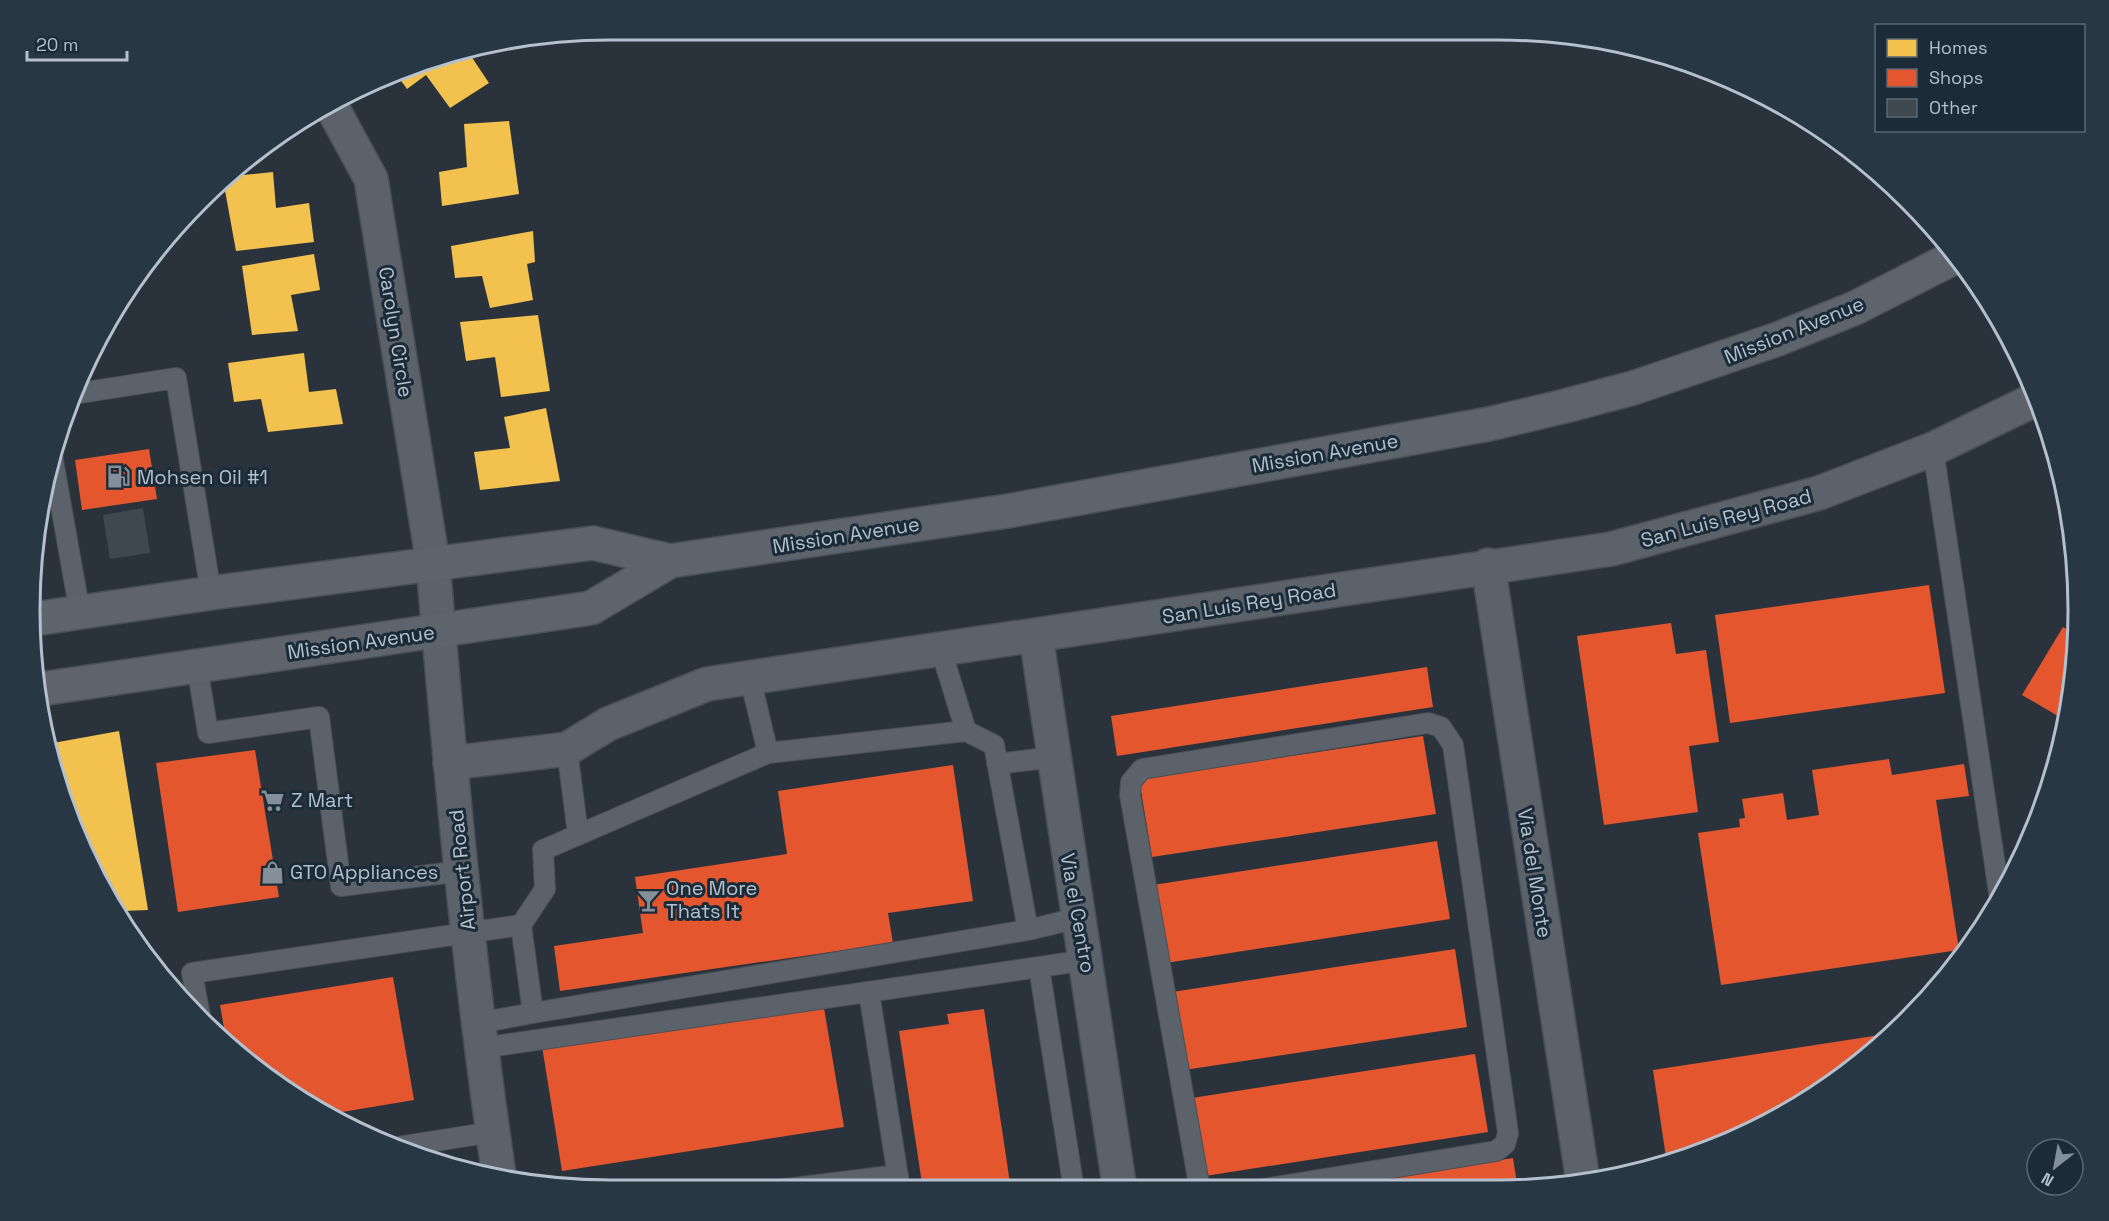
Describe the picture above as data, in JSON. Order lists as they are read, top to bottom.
{
  "streets": {
    "main road": ["Mission Avenue"],
    "street": [
      "Carolyn Circle",
      "San Luis Rey Road",
      "Airport Road",
      "Via del Monte",
      "Via el Centro"
    ]
  },
  "crossings": [
    ["Mission Avenue", "Carolyn Circle"],
    ["Mission Avenue", "Airport Road"],
    ["Carolyn Circle", "Airport Road"],
    ["San Luis Rey Road", "Airport Road"],
    ["San Luis Rey Road", "Via del Monte"],
    ["San Luis Rey Road", "Via el Centro"]
  ],
  "places": {
    "fuel station": ["Mohsen Oil #1"],
    "supermarket": ["Z Mart"],
    "shop": ["GTO Appliances"],
    "bar": ["One More Thats It"]
  },
  "legend": ["Homes", "Shops", "Other"],
  "scale_bar": "20 m",
  "north": "bottom left"
}
